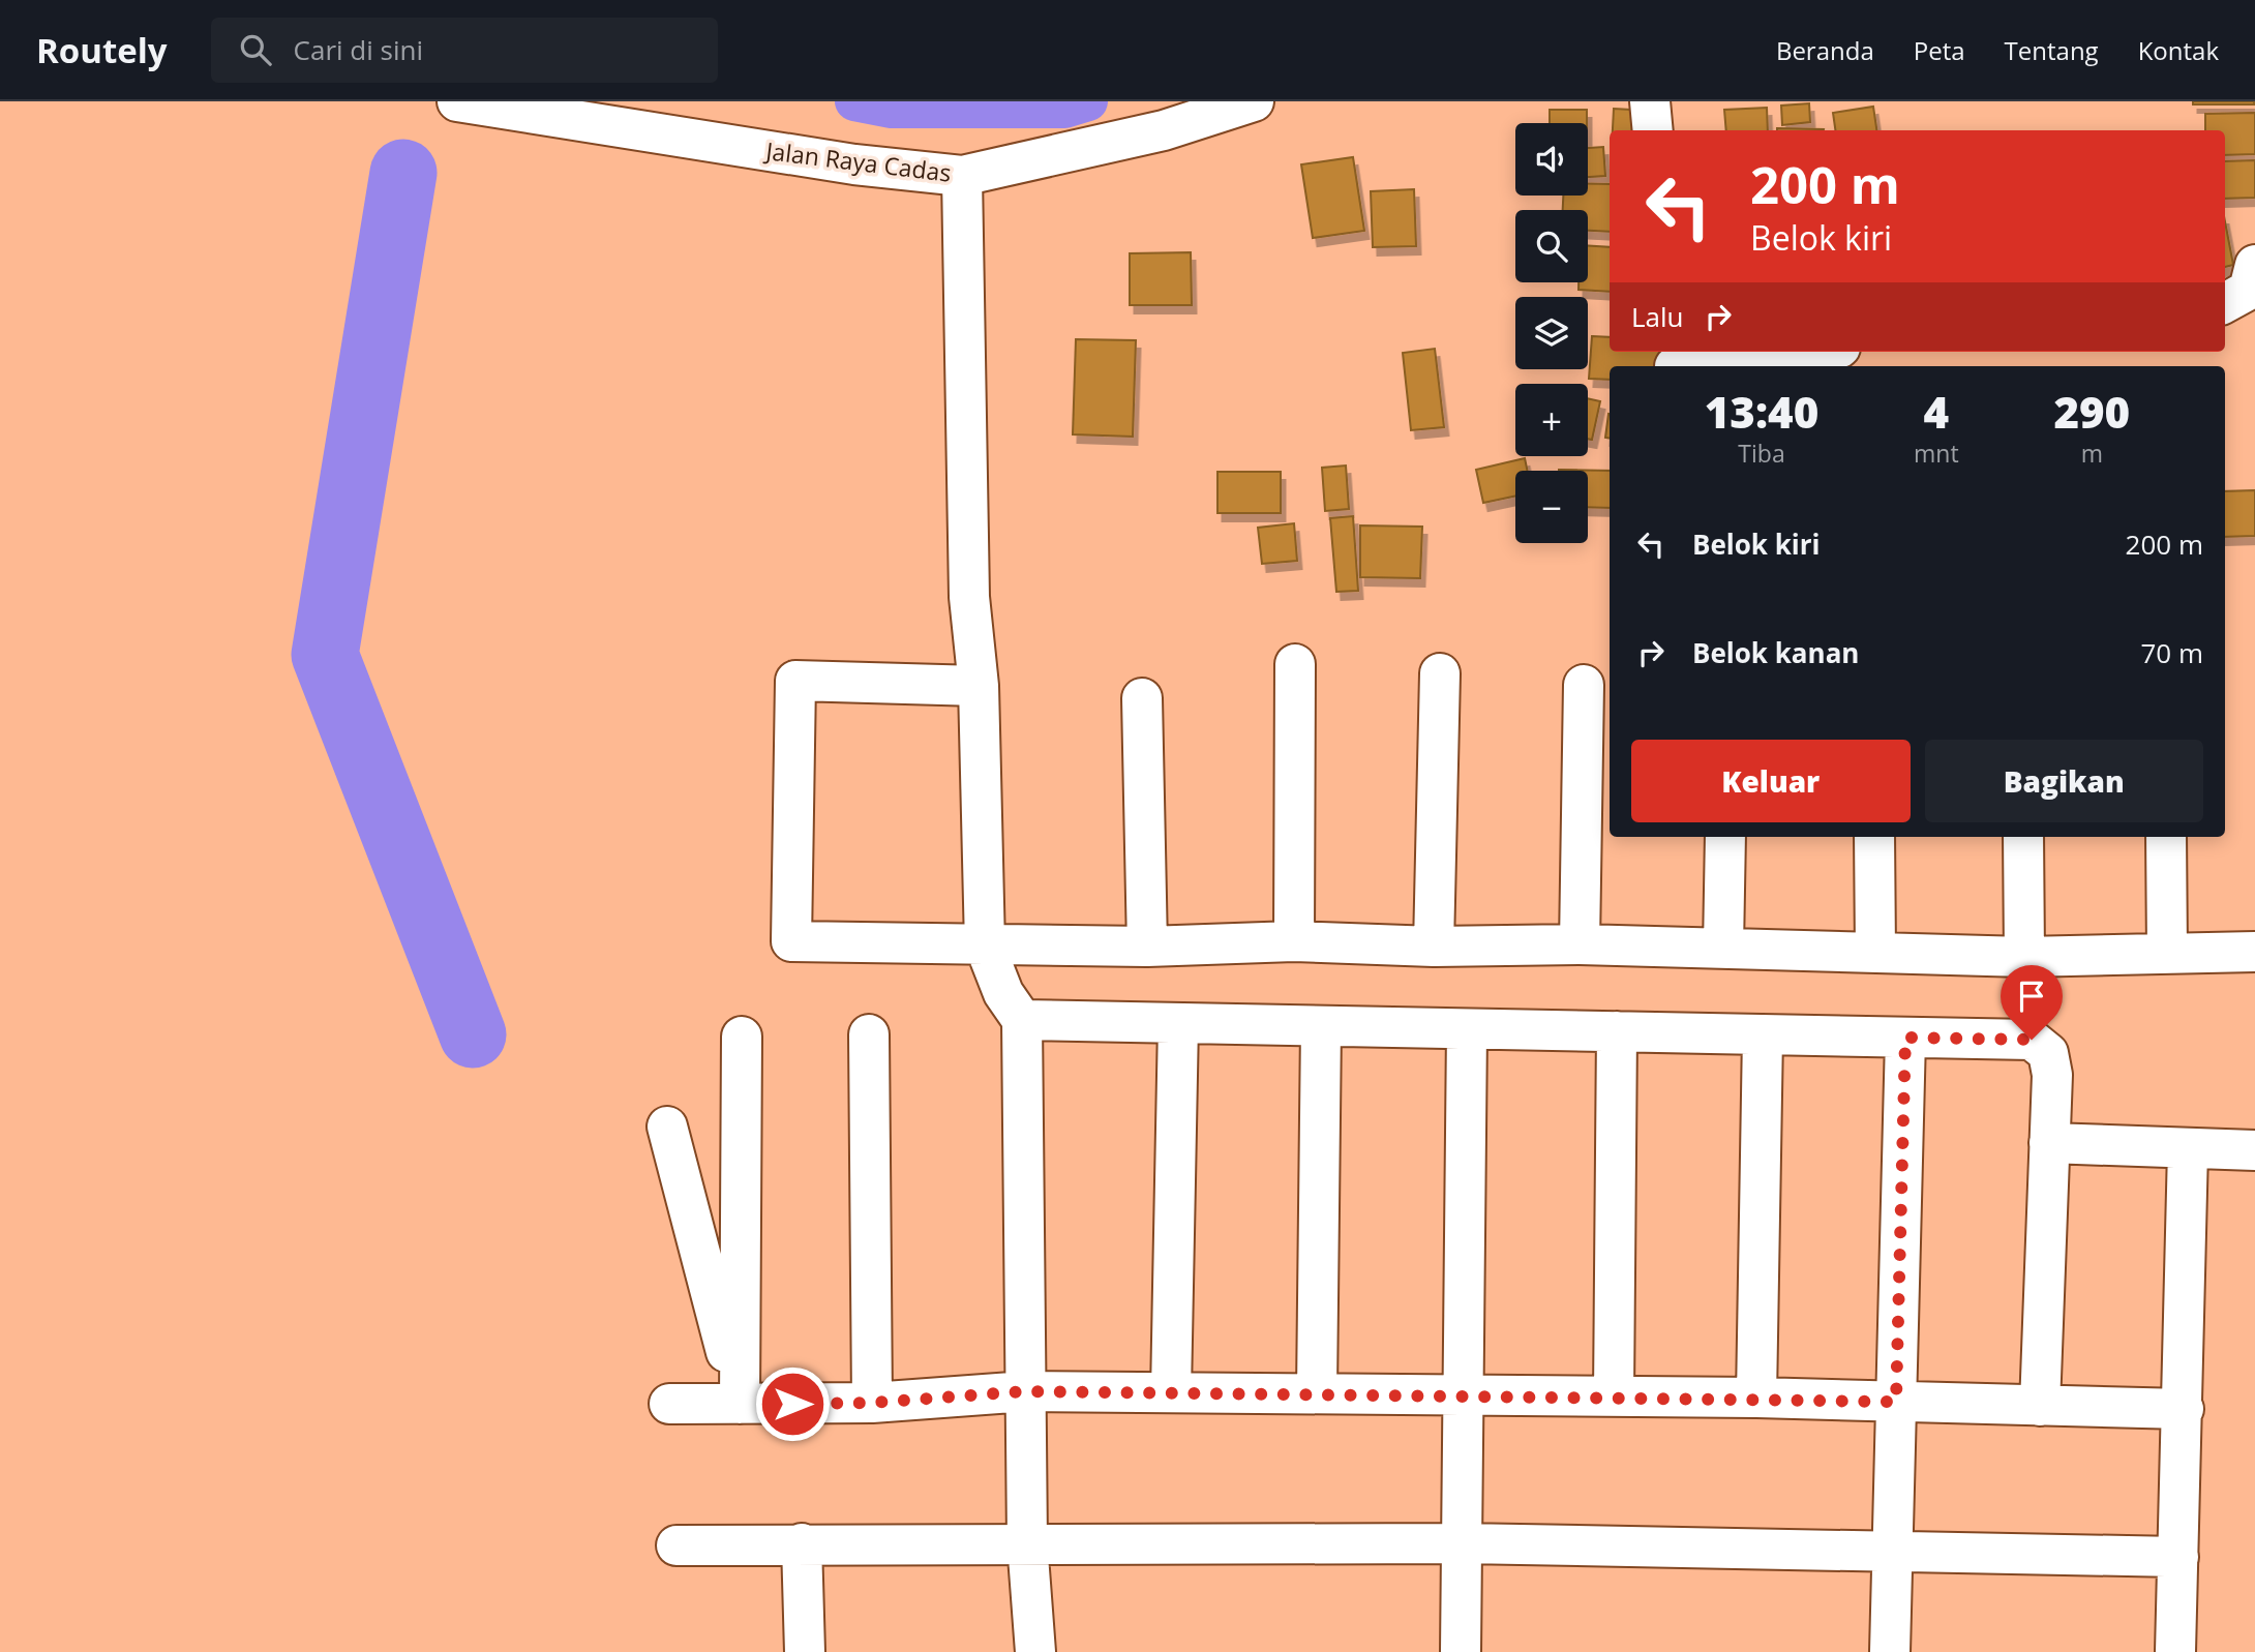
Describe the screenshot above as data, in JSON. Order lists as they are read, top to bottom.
{
  "streets": {
    "street": ["Jalan Raya Cadas"]
  },
  "page": {
    "header": "Routely",
    "search": "Cari di sini",
    "nav": [
      "Beranda",
      "Peta",
      "Tentang",
      "Kontak"
    ],
    "map_buttons": ["+", "−"],
    "turn": ["200 m", "Belok kiri"],
    "then": "Lalu",
    "eta": [
      "13:40",
      "Tiba",
      "4",
      "mnt",
      "290",
      "m"
    ],
    "list": [
      {
        "name": "Belok kiri",
        "value": "200 m"
      },
      {
        "name": "Belok kanan",
        "value": "70 m"
      }
    ],
    "buttons": ["Keluar", "Bagikan"]
  }
}
